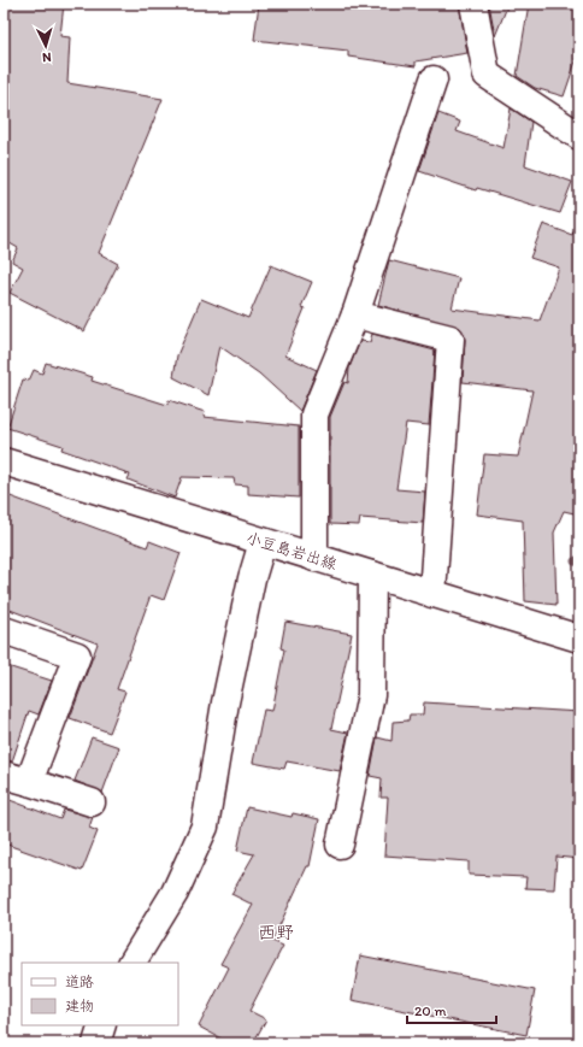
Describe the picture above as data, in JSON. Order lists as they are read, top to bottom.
{
  "streets": {
    "street": ["小豆島岩出線"]
  },
  "districts": ["西野"],
  "legend": ["道路", "建物"],
  "scale_bar": "20 m",
  "north": "bottom"
}
